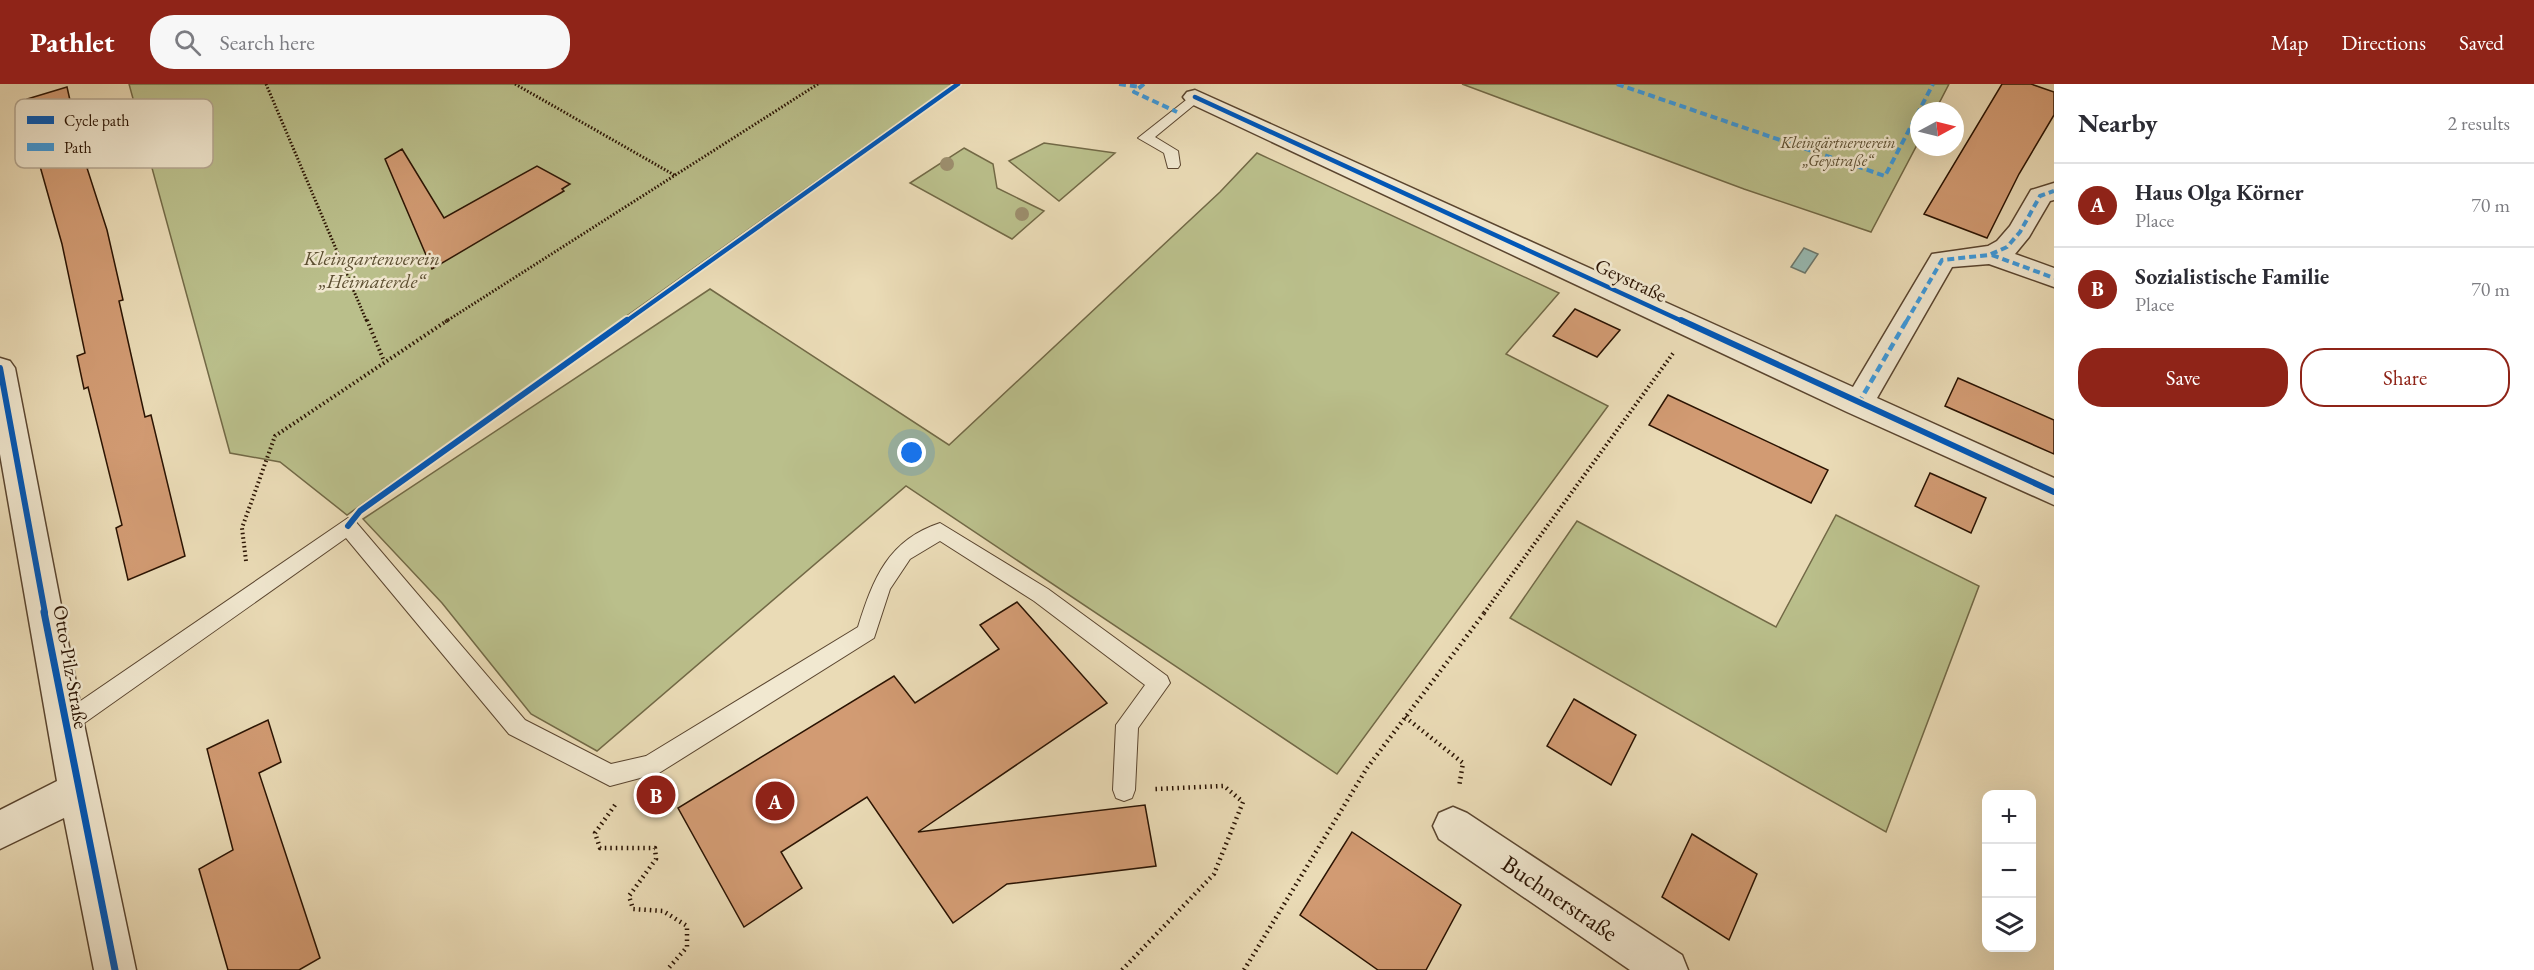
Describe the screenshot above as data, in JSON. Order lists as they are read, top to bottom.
{
  "streets": {
    "street": ["Geystraße", "Otto-Pilz-Straße", "Buchnerstraße"]
  },
  "parks": ["Kleingärtnerverein „Geystraße“", "Kleingartenverein „Heimaterde“"],
  "legend": ["Cycle path", "Path"],
  "north": "right",
  "page": {
    "header": "Pathlet",
    "search": "Search here",
    "nav": ["Map", "Directions", "Saved"],
    "heading": ["Nearby", "2 results"],
    "list": [
      {
        "mark": "A",
        "name": "Haus Olga Körner",
        "note": "Place",
        "value": "70 m"
      },
      {
        "mark": "B",
        "name": "Sozialistische Familie",
        "note": "Place",
        "value": "70 m"
      }
    ],
    "buttons": ["Save", "Share"],
    "pins": ["B", "A"],
    "map_buttons": ["+", "−"]
  }
}
